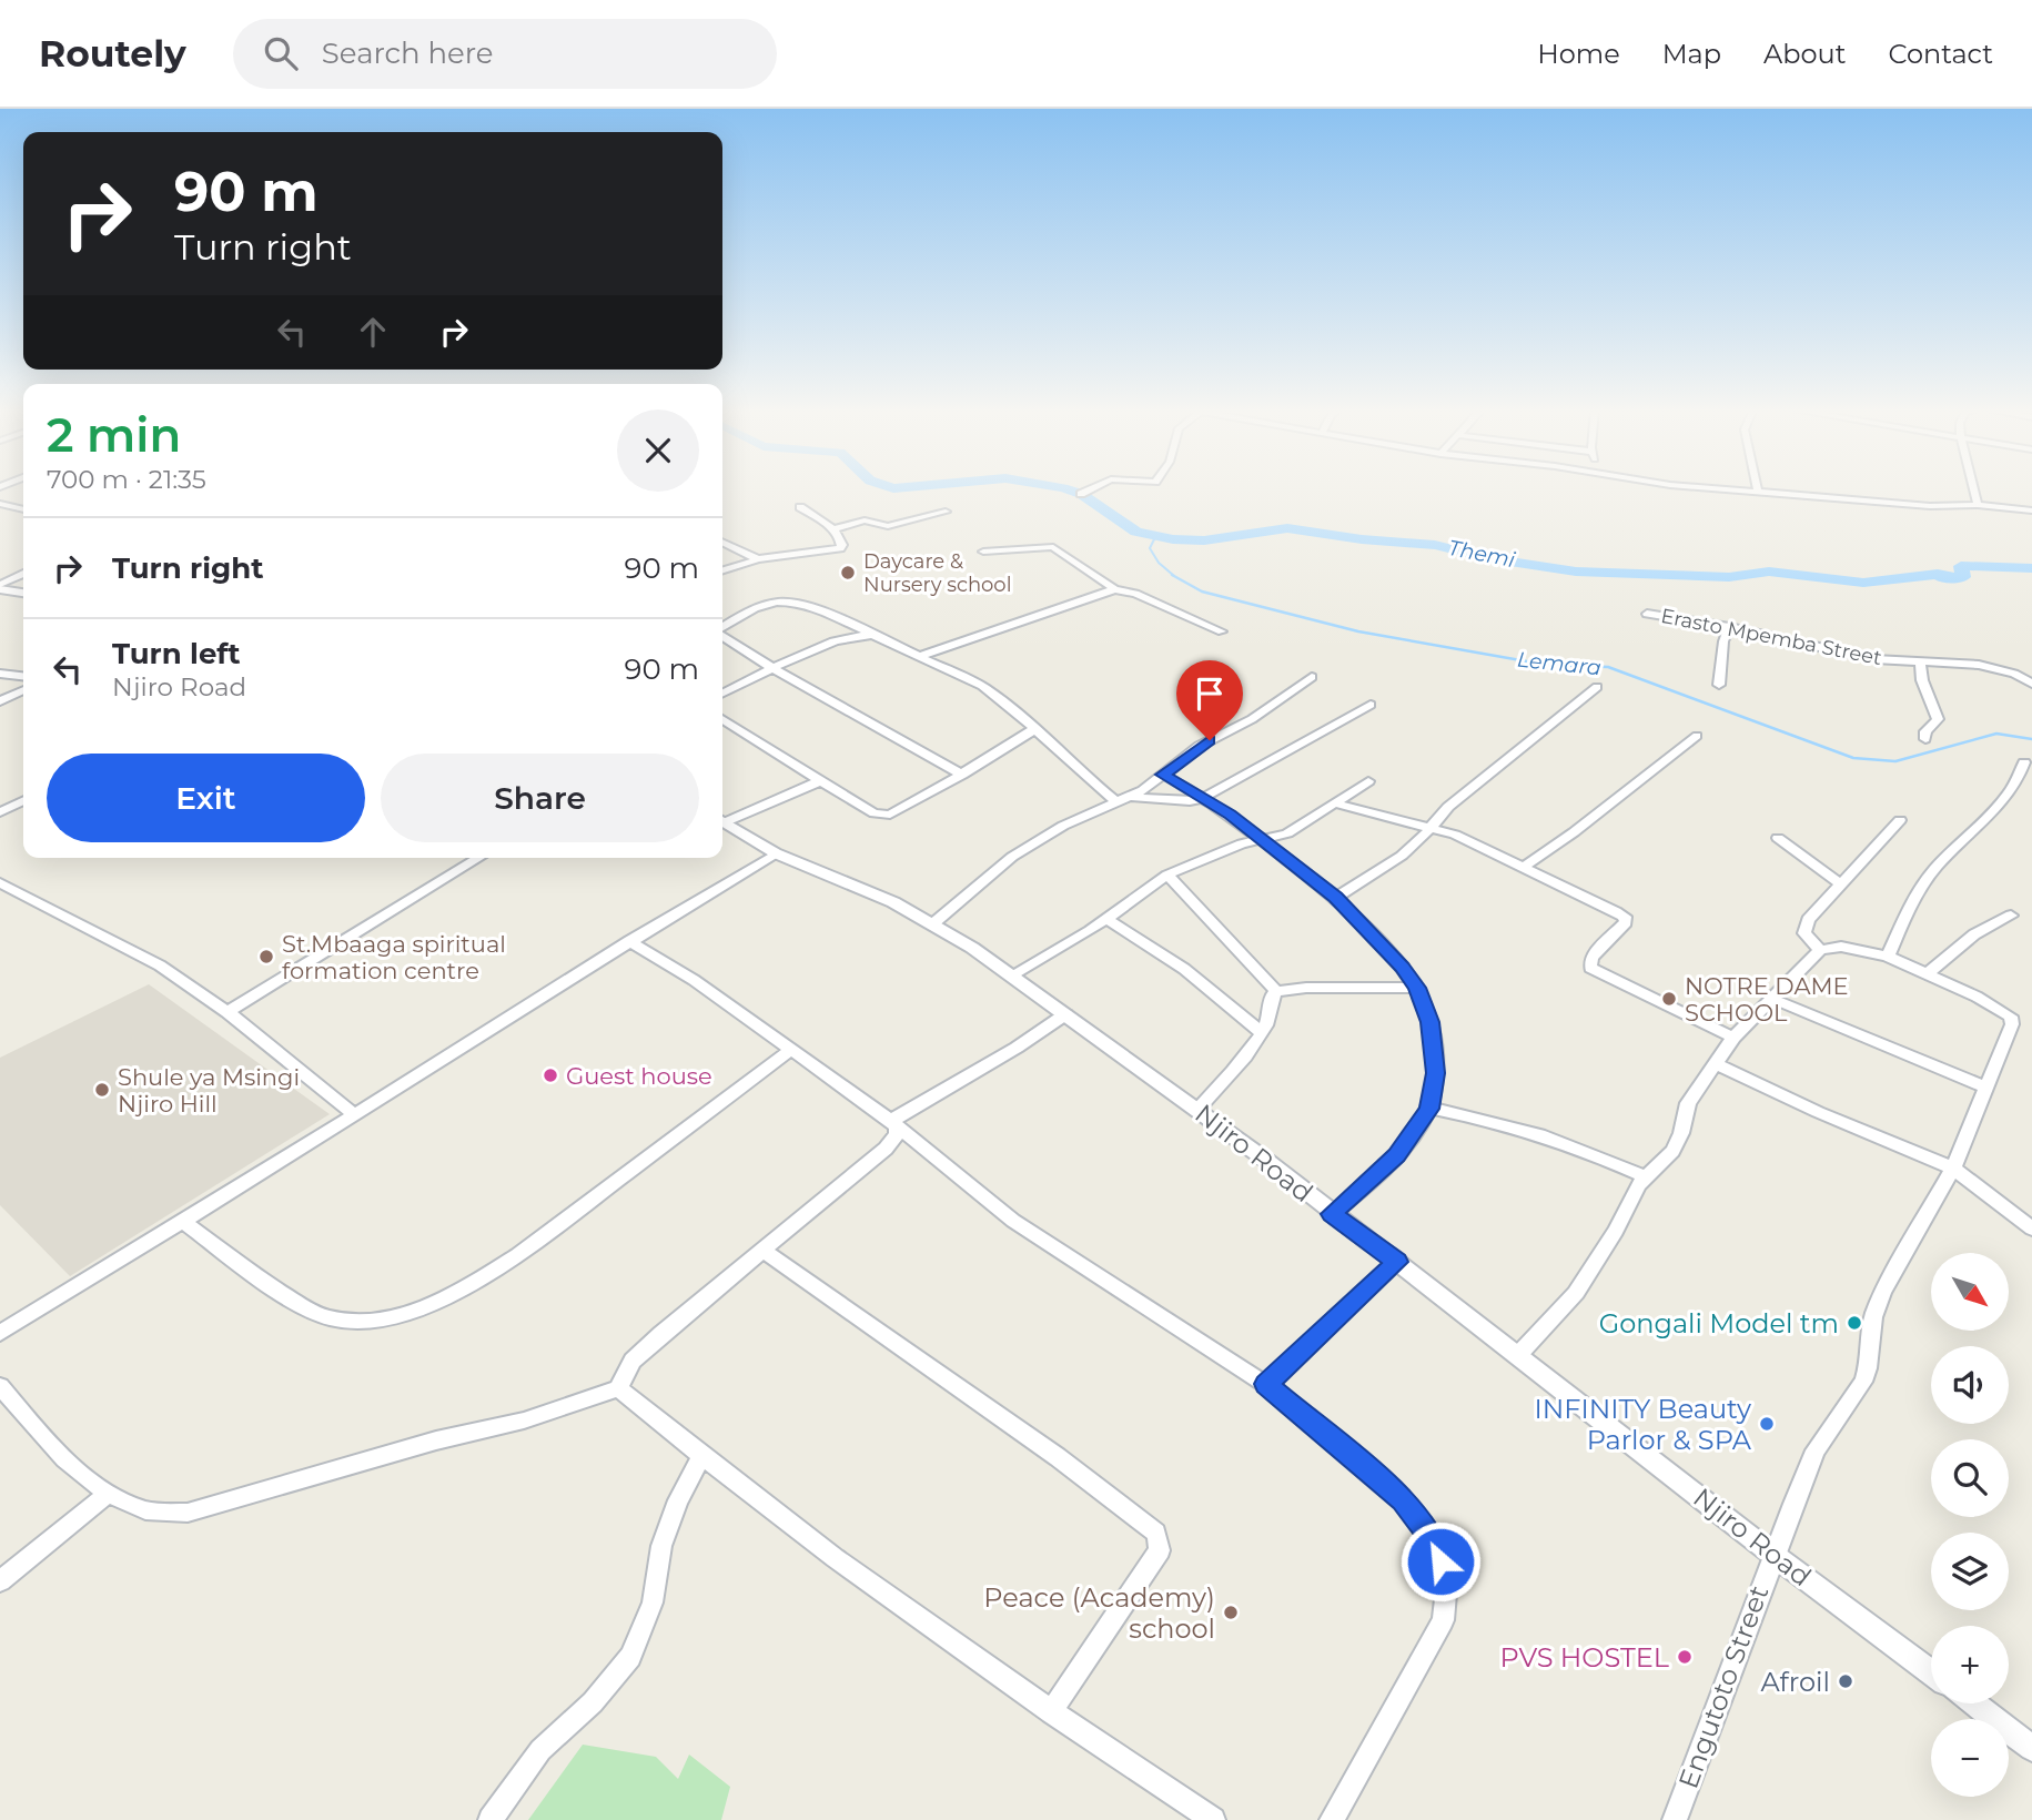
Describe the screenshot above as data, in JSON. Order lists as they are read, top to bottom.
{
  "streets": {
    "street": ["Erasto Mpemba Street", "Njiro Road", "Engutoto Street"]
  },
  "crossings": [
    ["Njiro Road", "Engutoto Street"]
  ],
  "water": ["Themi", "Lemara"],
  "places": [
    "Daycare & Nursery school",
    "St.Mbaaga spiritual formation centre",
    "NOTRE DAME SCHOOL",
    "Guest house",
    "Shule ya Msingi Njiro Hill",
    "Gongali Model tm",
    "INFINITY Beauty Parlor & SPA",
    "Peace (Academy) school",
    "PVS HOSTEL",
    "Afroil"
  ],
  "north": "bottom right",
  "page": {
    "header": "Routely",
    "search": "Search here",
    "nav": [
      "Home",
      "Map",
      "About",
      "Contact"
    ],
    "turn": ["90 m", "Turn right"],
    "heading": ["2 min", "700 m · 21:35"],
    "list": [
      {
        "name": "Turn right",
        "value": "90 m"
      },
      {
        "name": "Turn left",
        "note": "Njiro Road",
        "value": "90 m"
      }
    ],
    "buttons": ["Exit", "Share"],
    "map_buttons": ["+", "−"]
  }
}
